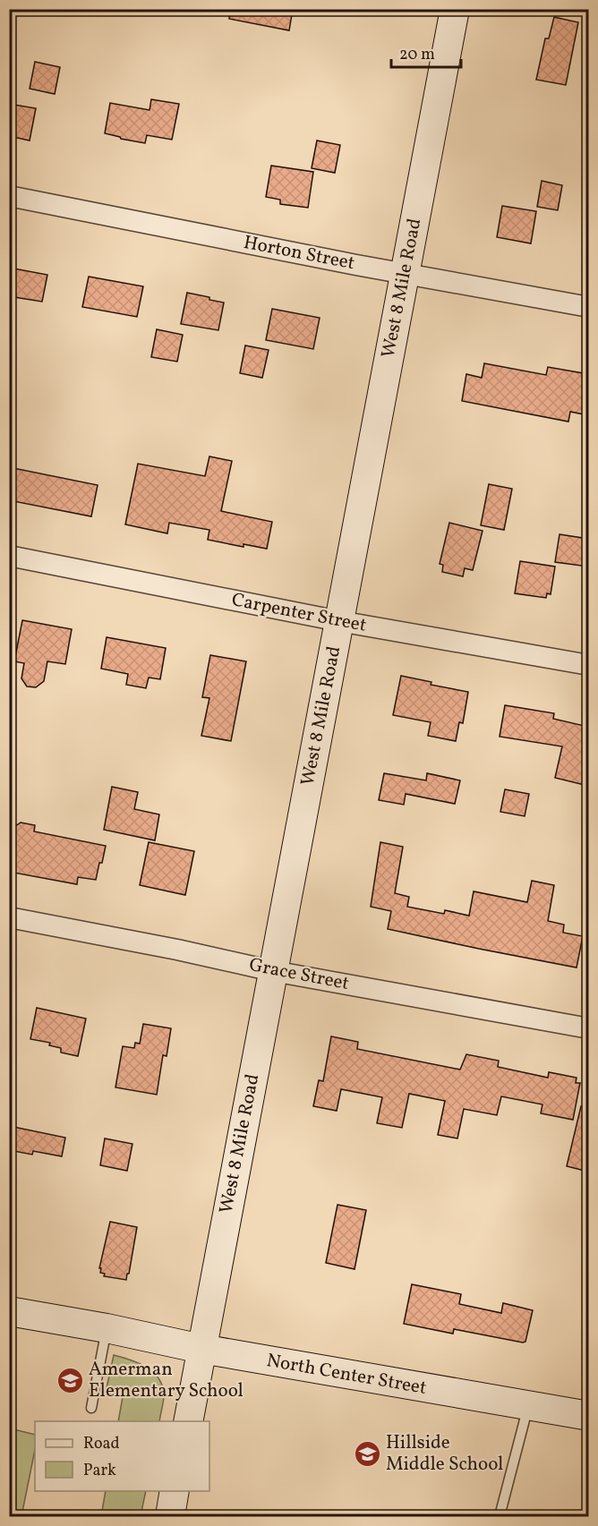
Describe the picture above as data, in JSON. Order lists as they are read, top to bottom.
{
  "streets": {
    "main road": ["West 8 Mile Road", "North Center Street"],
    "street": ["Horton Street", "Carpenter Street", "Grace Street"]
  },
  "crossings": [
    ["Horton Street", "West 8 Mile Road"],
    ["West 8 Mile Road", "Carpenter Street"],
    ["West 8 Mile Road", "Grace Street"],
    ["West 8 Mile Road", "North Center Street"]
  ],
  "places": {
    "school or university": ["Amerman Elementary School", "Hillside Middle School"]
  },
  "legend": ["Road", "Park"],
  "scale_bar": "20 m"
}
